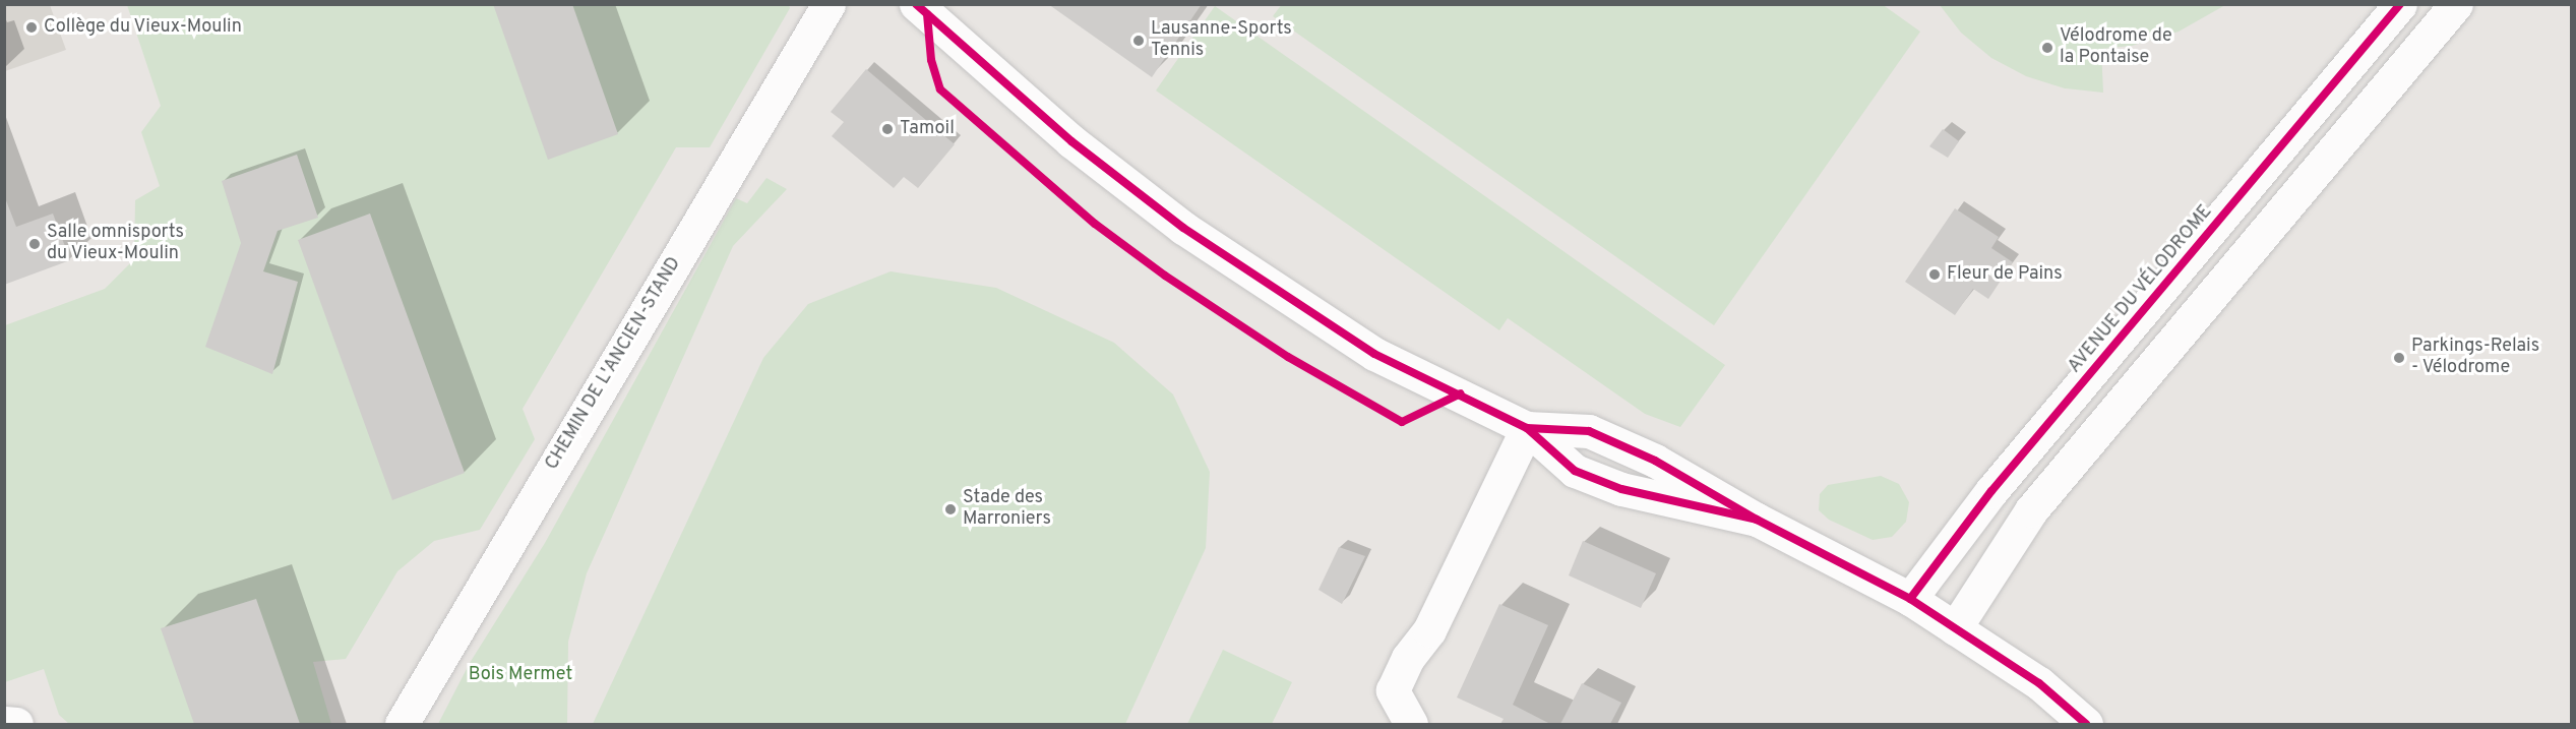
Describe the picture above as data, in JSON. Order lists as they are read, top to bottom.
{
  "streets": {
    "street": ["AVENUE DU VÉLODROME", "CHEMIN DE L'ANCIEN-STAND"]
  },
  "parks": ["Bois Mermet"],
  "places": [
    "Collège du Vieux-Moulin",
    "Lausanne-Sports Tennis",
    "Vélodrome de la Pontaise",
    "Tamoil",
    "Salle omnisports du Vieux-Moulin",
    "Fleur de Pains",
    "Parkings-Relais - Vélodrome",
    "Stade des Marroniers"
  ]
}
